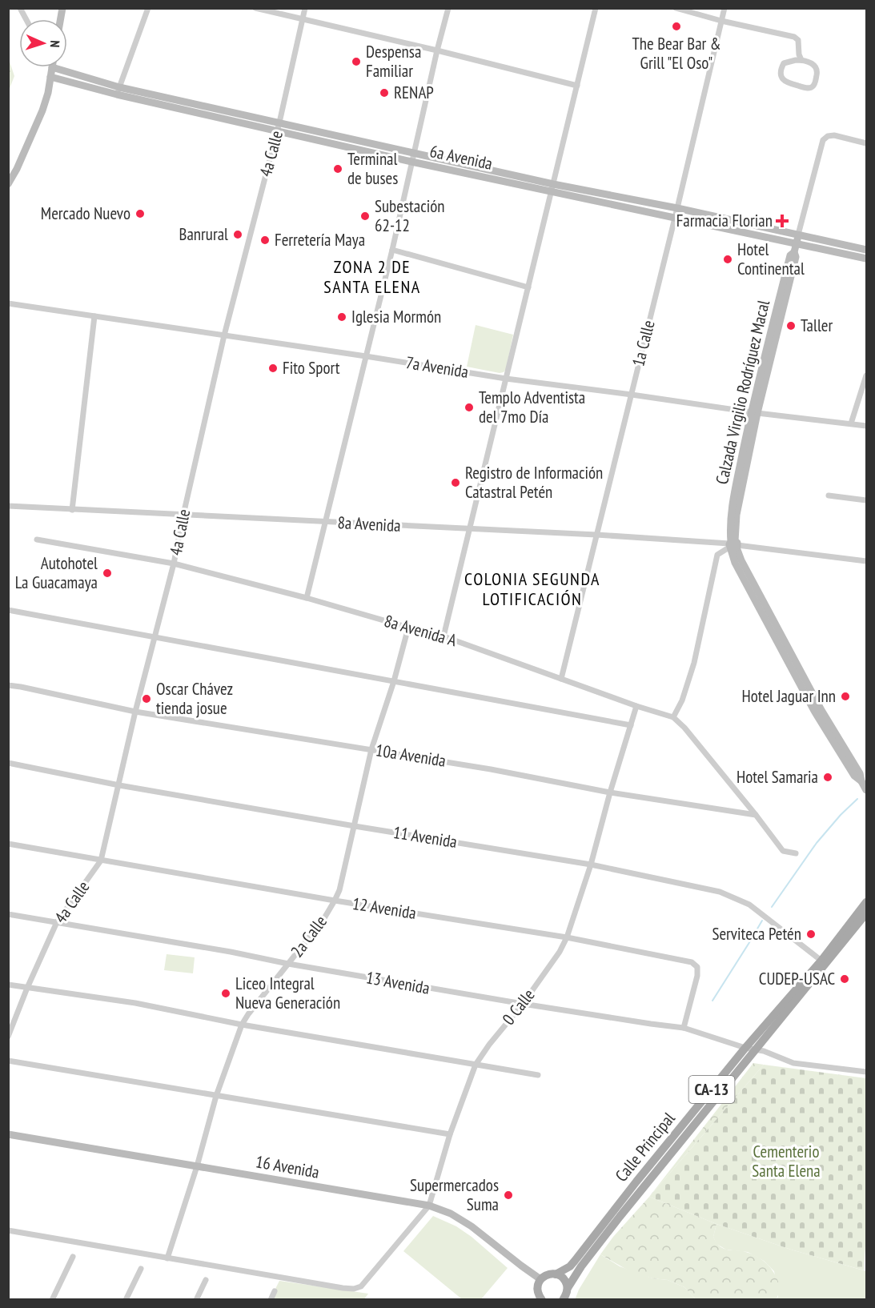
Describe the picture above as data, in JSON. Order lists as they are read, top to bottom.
{
  "streets": {
    "main road": ["CA-13", "Calle Principal"],
    "street": [
      "4a Calle",
      "6a Avenida",
      "1a Calle",
      "7a Avenida",
      "Calzada Virgilio Rodríguez Macal",
      "8a Avenida",
      "8a Avenida A",
      "10a Avenida",
      "11 Avenida",
      "12 Avenida",
      "2a Calle",
      "13 Avenida",
      "0 Calle",
      "16 Avenida"
    ]
  },
  "crossings": [
    ["4a Calle", "6a Avenida"],
    ["4a Calle", "7a Avenida"],
    ["4a Calle", "8a Avenida"],
    ["4a Calle", "8a Avenida A"],
    ["4a Calle", "10a Avenida"],
    ["4a Calle", "11 Avenida"],
    ["4a Calle", "12 Avenida"],
    ["4a Calle", "13 Avenida"],
    ["6a Avenida", "1a Calle"],
    ["6a Avenida", "Calzada Virgilio Rodríguez Macal"],
    ["1a Calle", "7a Avenida"],
    ["1a Calle", "8a Avenida"],
    ["1a Calle", "8a Avenida A"],
    ["7a Avenida", "Calzada Virgilio Rodríguez Macal"],
    ["Calzada Virgilio Rodríguez Macal", "8a Avenida"],
    ["8a Avenida A", "10a Avenida"],
    ["8a Avenida A", "2a Calle"],
    ["8a Avenida A", "0 Calle"],
    ["10a Avenida", "2a Calle"],
    ["10a Avenida", "0 Calle"],
    ["11 Avenida", "2a Calle"],
    ["11 Avenida", "0 Calle"],
    ["11 Avenida", "Calle Principal"],
    ["12 Avenida", "2a Calle"],
    ["12 Avenida", "13 Avenida"],
    ["12 Avenida", "0 Calle"],
    ["2a Calle", "13 Avenida"],
    ["2a Calle", "0 Calle"],
    ["2a Calle", "16 Avenida"],
    ["13 Avenida", "0 Calle"],
    ["13 Avenida", "Calle Principal"],
    ["0 Calle", "16 Avenida"],
    ["CA-13", "Calle Principal"],
    ["CA-13", "16 Avenida"]
  ],
  "districts": ["ZONA 2 DE SANTA ELENA", "COLONIA SEGUNDA LOTIFICACIÓN"],
  "parks": ["Cementerio Santa Elena"],
  "places": {
    "other": [
      "The Bear Bar & Grill \"El Oso\"",
      "Despensa Familiar",
      "RENAP",
      "Terminal de buses",
      "Mercado Nuevo",
      "Subestación 62-12",
      "Banrural",
      "Ferretería Maya",
      "Hotel Continental",
      "Iglesia Mormón",
      "Taller",
      "Fito Sport",
      "Templo Adventista del 7mo Día",
      "Registro de Información Catastral Petén",
      "Autohotel La Guacamaya",
      "Hotel Jaguar Inn",
      "Oscar Chávez tienda josue",
      "Hotel Samaria",
      "Serviteca Petén",
      "CUDEP-USAC",
      "Liceo Integral Nueva Generación",
      "Supermercados Suma"
    ],
    "health": ["Farmacia Florian"]
  },
  "north": "right"
}
